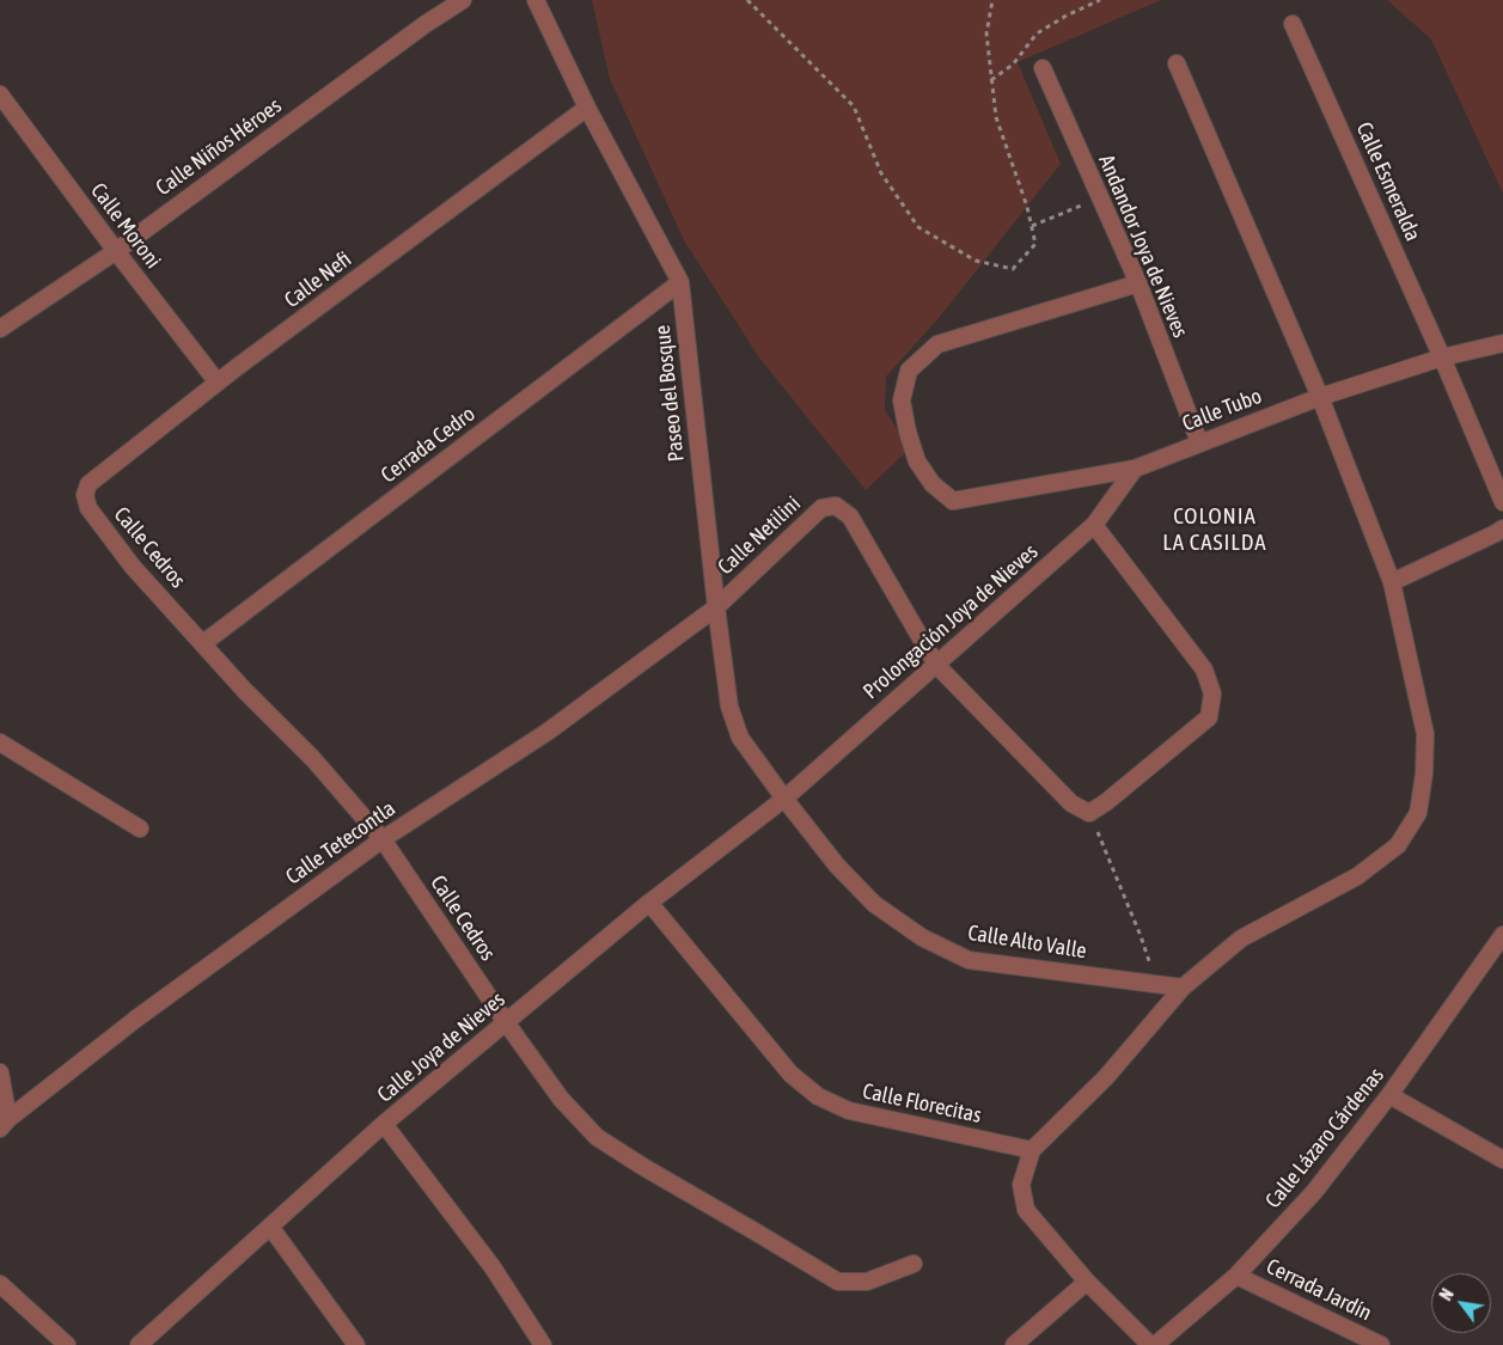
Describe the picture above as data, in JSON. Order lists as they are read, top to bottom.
{
  "streets": {
    "street": [
      "Calle Niños Héroes",
      "Calle Esmeralda",
      "Calle Moroni",
      "Andandor Joya de Nieves",
      "Calle Nefi",
      "Paseo del Bosque",
      "Calle Tubo",
      "Cerrada Cedro",
      "Calle Netilini",
      "Calle Cedros",
      "Prolongación Joya de Nieves",
      "Calle Tetecontla",
      "Calle Alto Valle",
      "Calle Joya de Nieves",
      "Calle Florecitas",
      "Calle Lázaro Cárdenas",
      "Cerrada Jardín"
    ]
  },
  "crossings": [
    ["Calle Niños Héroes", "Calle Moroni"],
    ["Calle Esmeralda", "Calle Tubo"],
    ["Calle Moroni", "Calle Nefi"],
    ["Andandor Joya de Nieves", "Calle Tubo"],
    ["Calle Nefi", "Paseo del Bosque"],
    ["Calle Nefi", "Calle Cedros"],
    ["Paseo del Bosque", "Cerrada Cedro"],
    ["Paseo del Bosque", "Calle Netilini"],
    ["Paseo del Bosque", "Prolongación Joya de Nieves"],
    ["Paseo del Bosque", "Calle Tetecontla"],
    ["Paseo del Bosque", "Calle Alto Valle"],
    ["Paseo del Bosque", "Calle Joya de Nieves"],
    ["Calle Tubo", "Prolongación Joya de Nieves"],
    ["Cerrada Cedro", "Calle Cedros"],
    ["Calle Netilini", "Prolongación Joya de Nieves"],
    ["Calle Netilini", "Calle Tetecontla"],
    ["Calle Cedros", "Calle Tetecontla"],
    ["Calle Cedros", "Calle Joya de Nieves"],
    ["Prolongación Joya de Nieves", "Calle Alto Valle"],
    ["Prolongación Joya de Nieves", "Calle Joya de Nieves"],
    ["Calle Alto Valle", "Calle Joya de Nieves"],
    ["Calle Joya de Nieves", "Calle Florecitas"],
    ["Calle Lázaro Cárdenas", "Cerrada Jardín"]
  ],
  "districts": ["COLONIA LA CASILDA"],
  "north": "top left"
}
